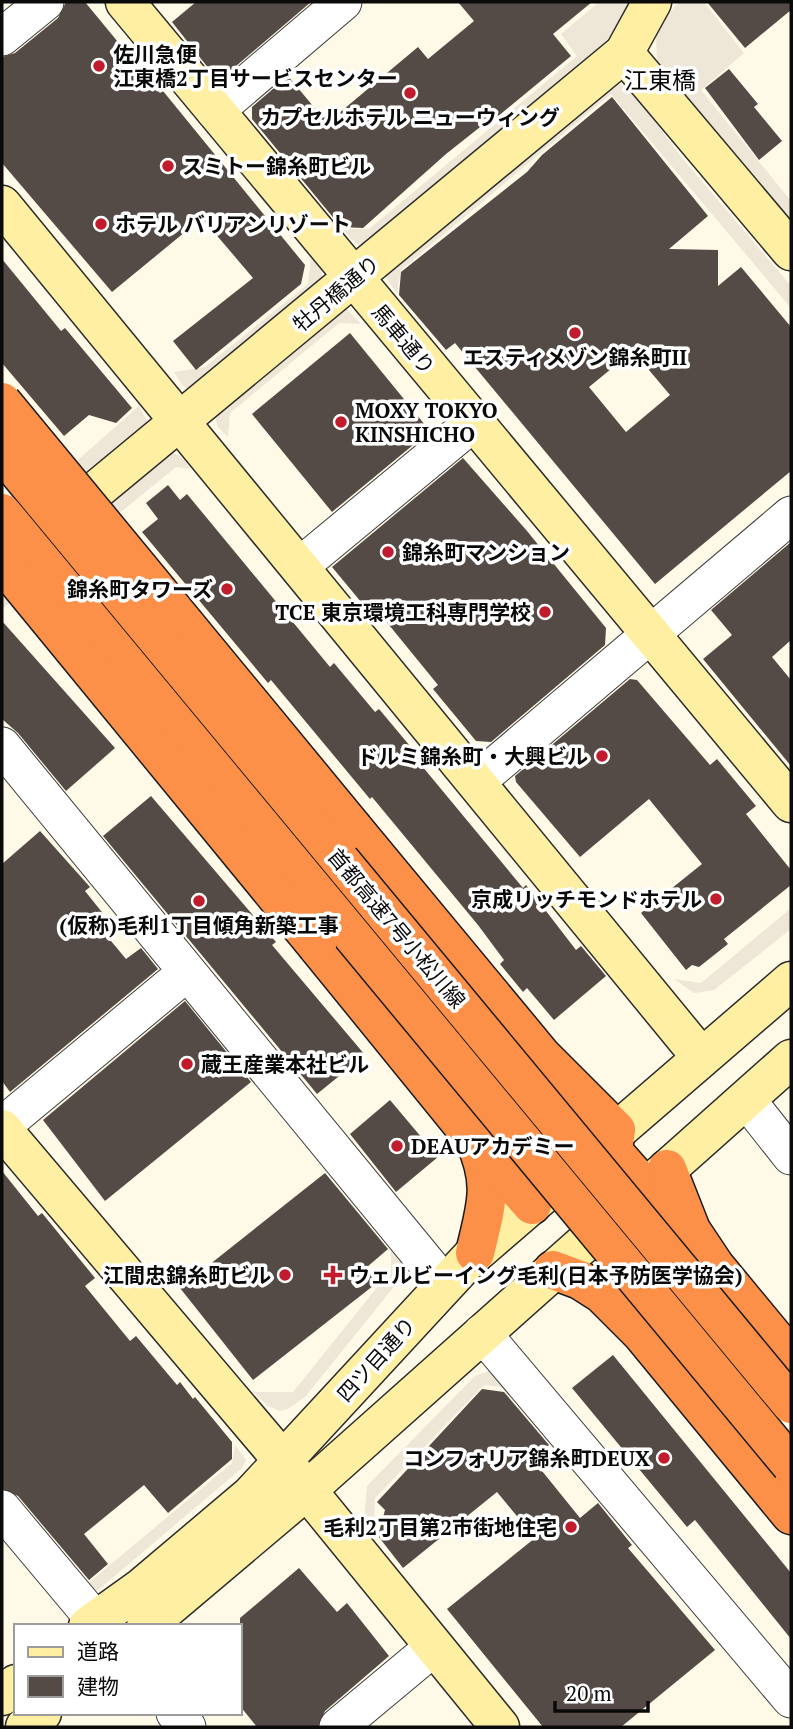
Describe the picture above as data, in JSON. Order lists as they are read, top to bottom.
{
  "streets": {
    "highway": ["首都高速7号小松川線"],
    "street": ["牡丹橋通り", "馬車通り", "四ツ目通り"]
  },
  "crossings": [
    ["牡丹橋通り", "馬車通り"]
  ],
  "districts": ["江東橋"],
  "places": {
    "other": [
      "佐川急便 江東橋2丁目サービスセンター",
      "カプセルホテル ニューウィング",
      "スミトー錦糸町ビル",
      "ホテル バリアンリゾート",
      "エスティメゾン錦糸町II",
      "MOXY TOKYO KINSHICHO",
      "錦糸町マンション",
      "錦糸町タワーズ",
      "TCE 東京環境工科専門学校",
      "ドルミ錦糸町・大興ビル",
      "京成リッチモンドホテル",
      "(仮称)毛利1丁目傾角新築工事",
      "蔵王産業本社ビル",
      "DEAUアカデミー",
      "江間忠錦糸町ビル",
      "コンフォリア錦糸町DEUX",
      "毛利2丁目第2市街地住宅"
    ],
    "health": ["ウェルビーイング毛利(日本予防医学協会)"]
  },
  "legend": ["道路", "建物"],
  "scale_bar": "20 m"
}
